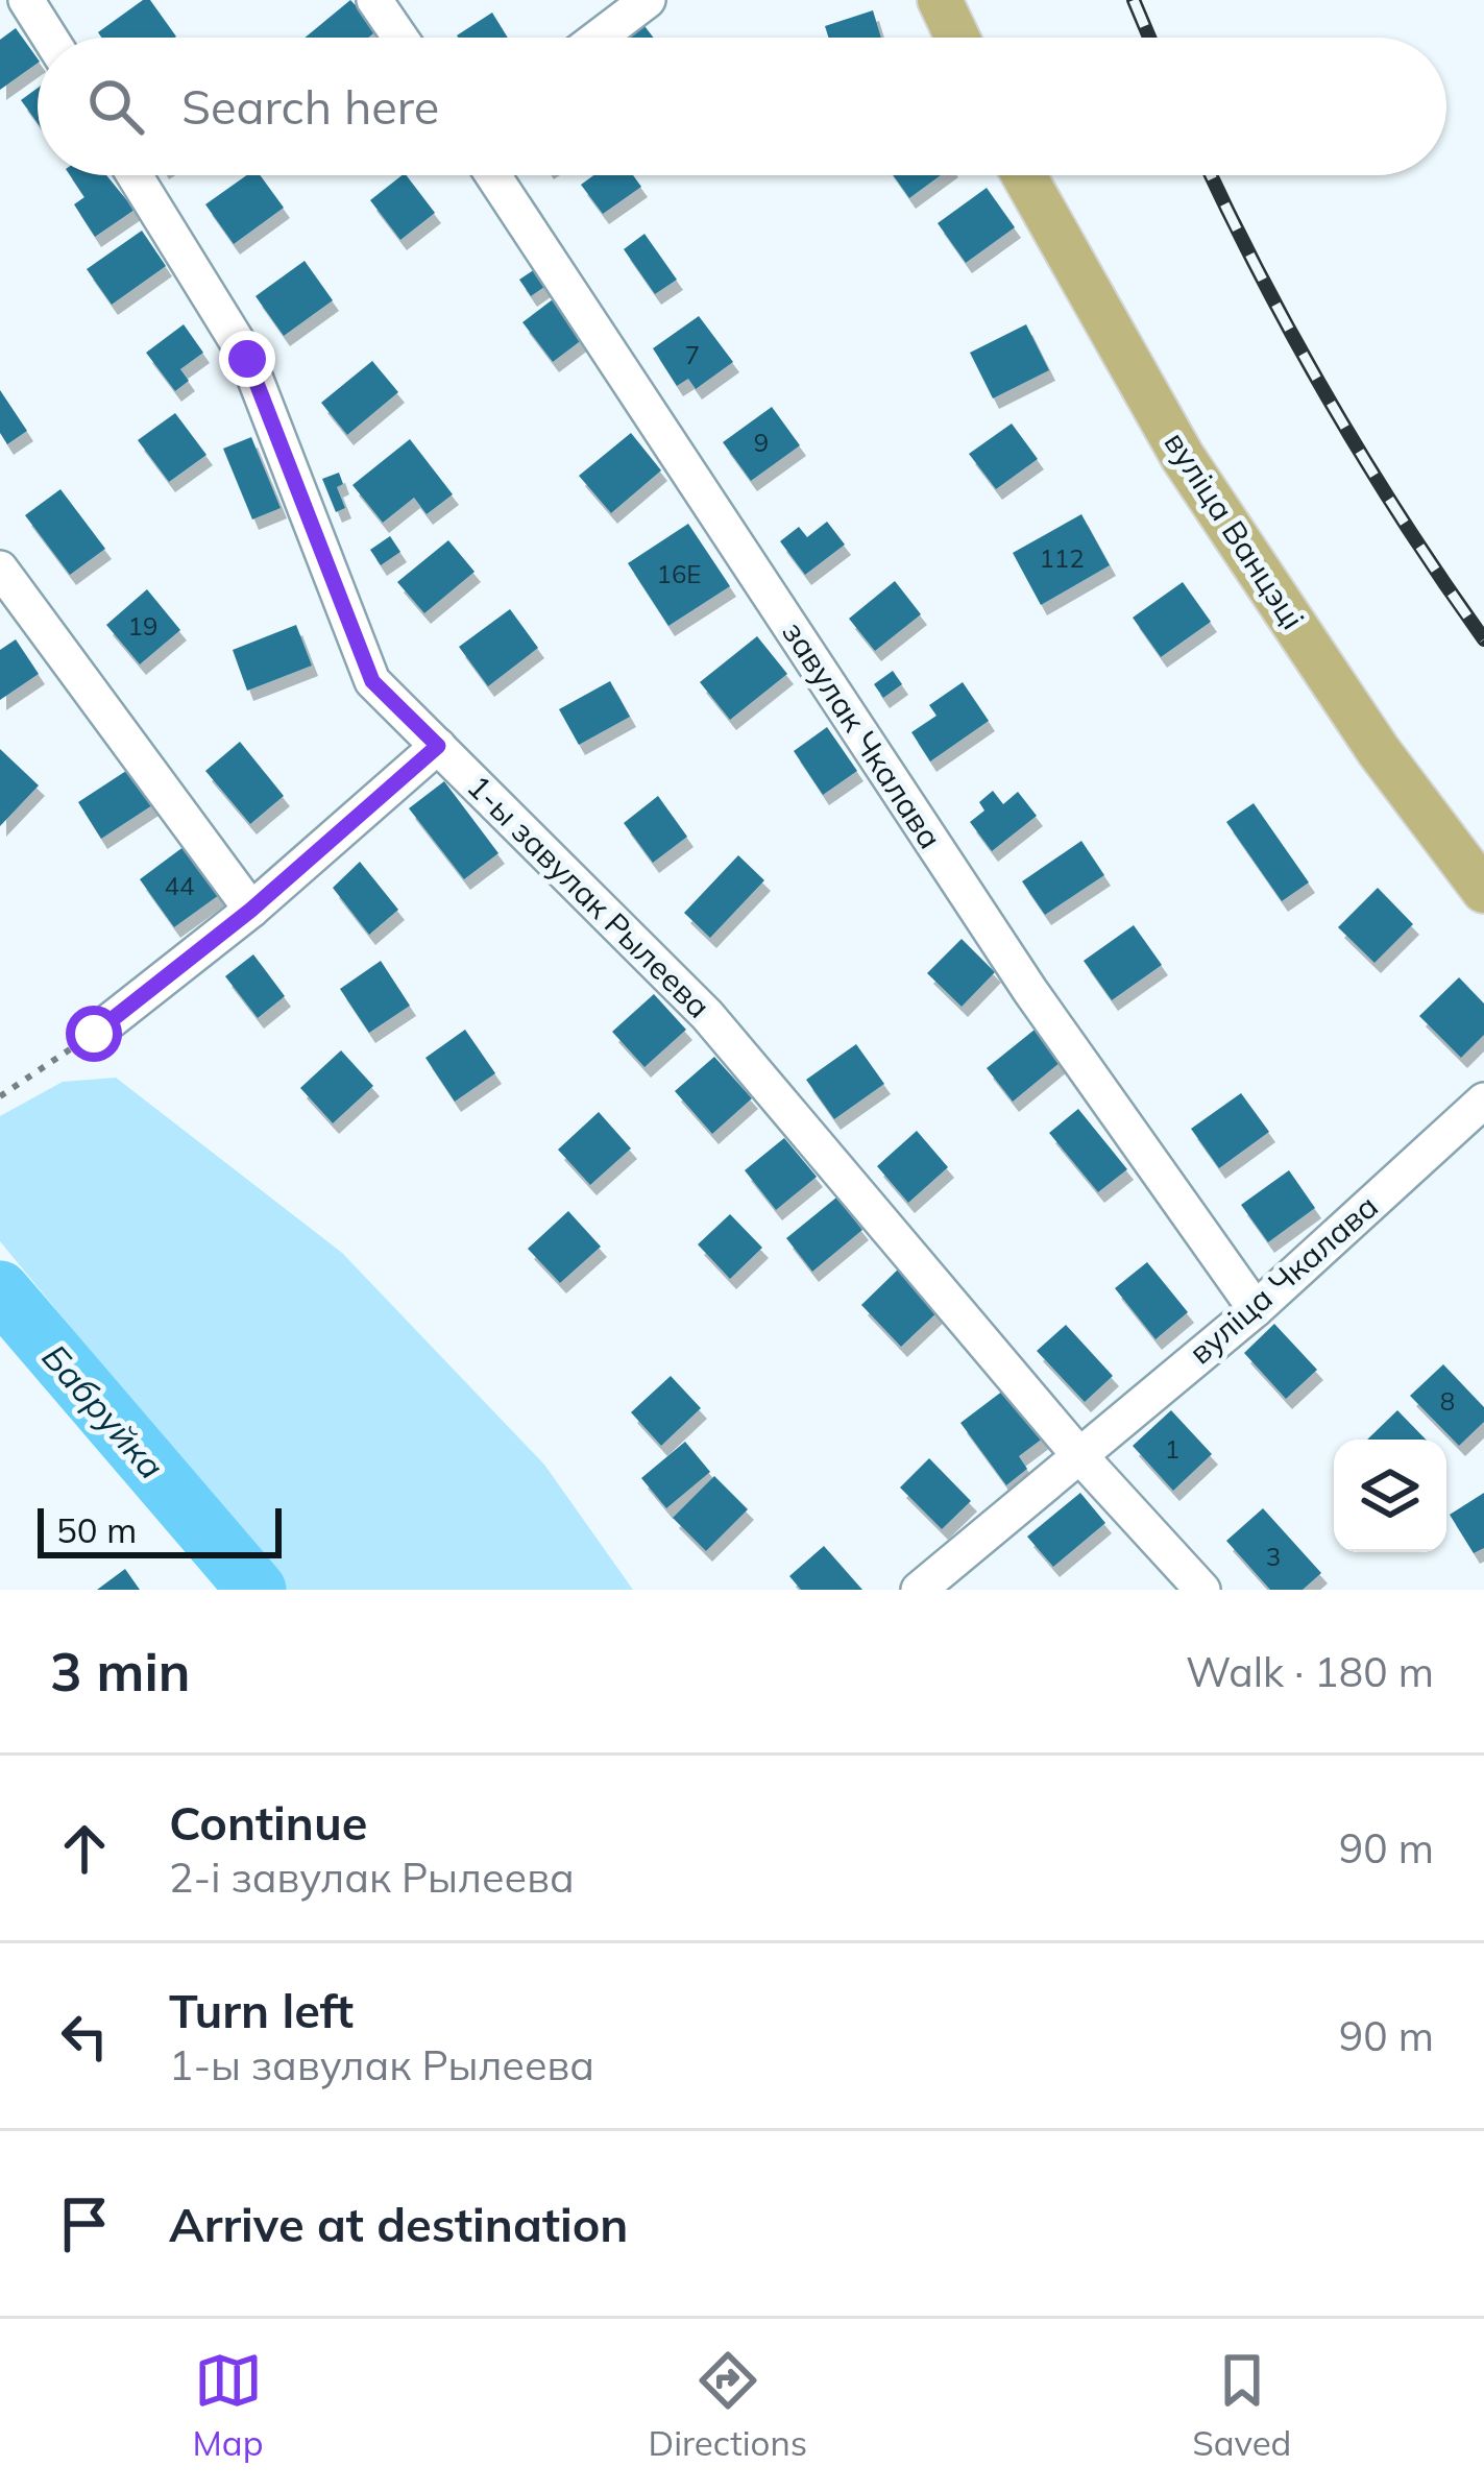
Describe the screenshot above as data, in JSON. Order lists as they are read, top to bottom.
{
  "streets": {
    "main road": ["вуліца Ванцэці"],
    "street": ["завулак Чкалава", "1-ы завулак Рылеева", "вуліца Чкалава"]
  },
  "crossings": [
    ["завулак Чкалава", "вуліца Чкалава"],
    ["1-ы завулак Рылеева", "вуліца Чкалава"]
  ],
  "water": ["Бабруйка"],
  "house_numbers": [
    "7",
    "9",
    "112",
    "16Е",
    "19",
    "44",
    "8",
    "1",
    "3"
  ],
  "scale_bar": "50 m",
  "page": {
    "search": "Search here",
    "scale": "50 m",
    "heading": ["3 min", "Walk · 180 m"],
    "list": [
      ["Continue", "2-і завулак Рылеева", "90 m"],
      ["Turn left", "1-ы завулак Рылеева", "90 m"],
      "Arrive at destination"
    ],
    "nav": ["Map", "Directions", "Saved"]
  }
}
